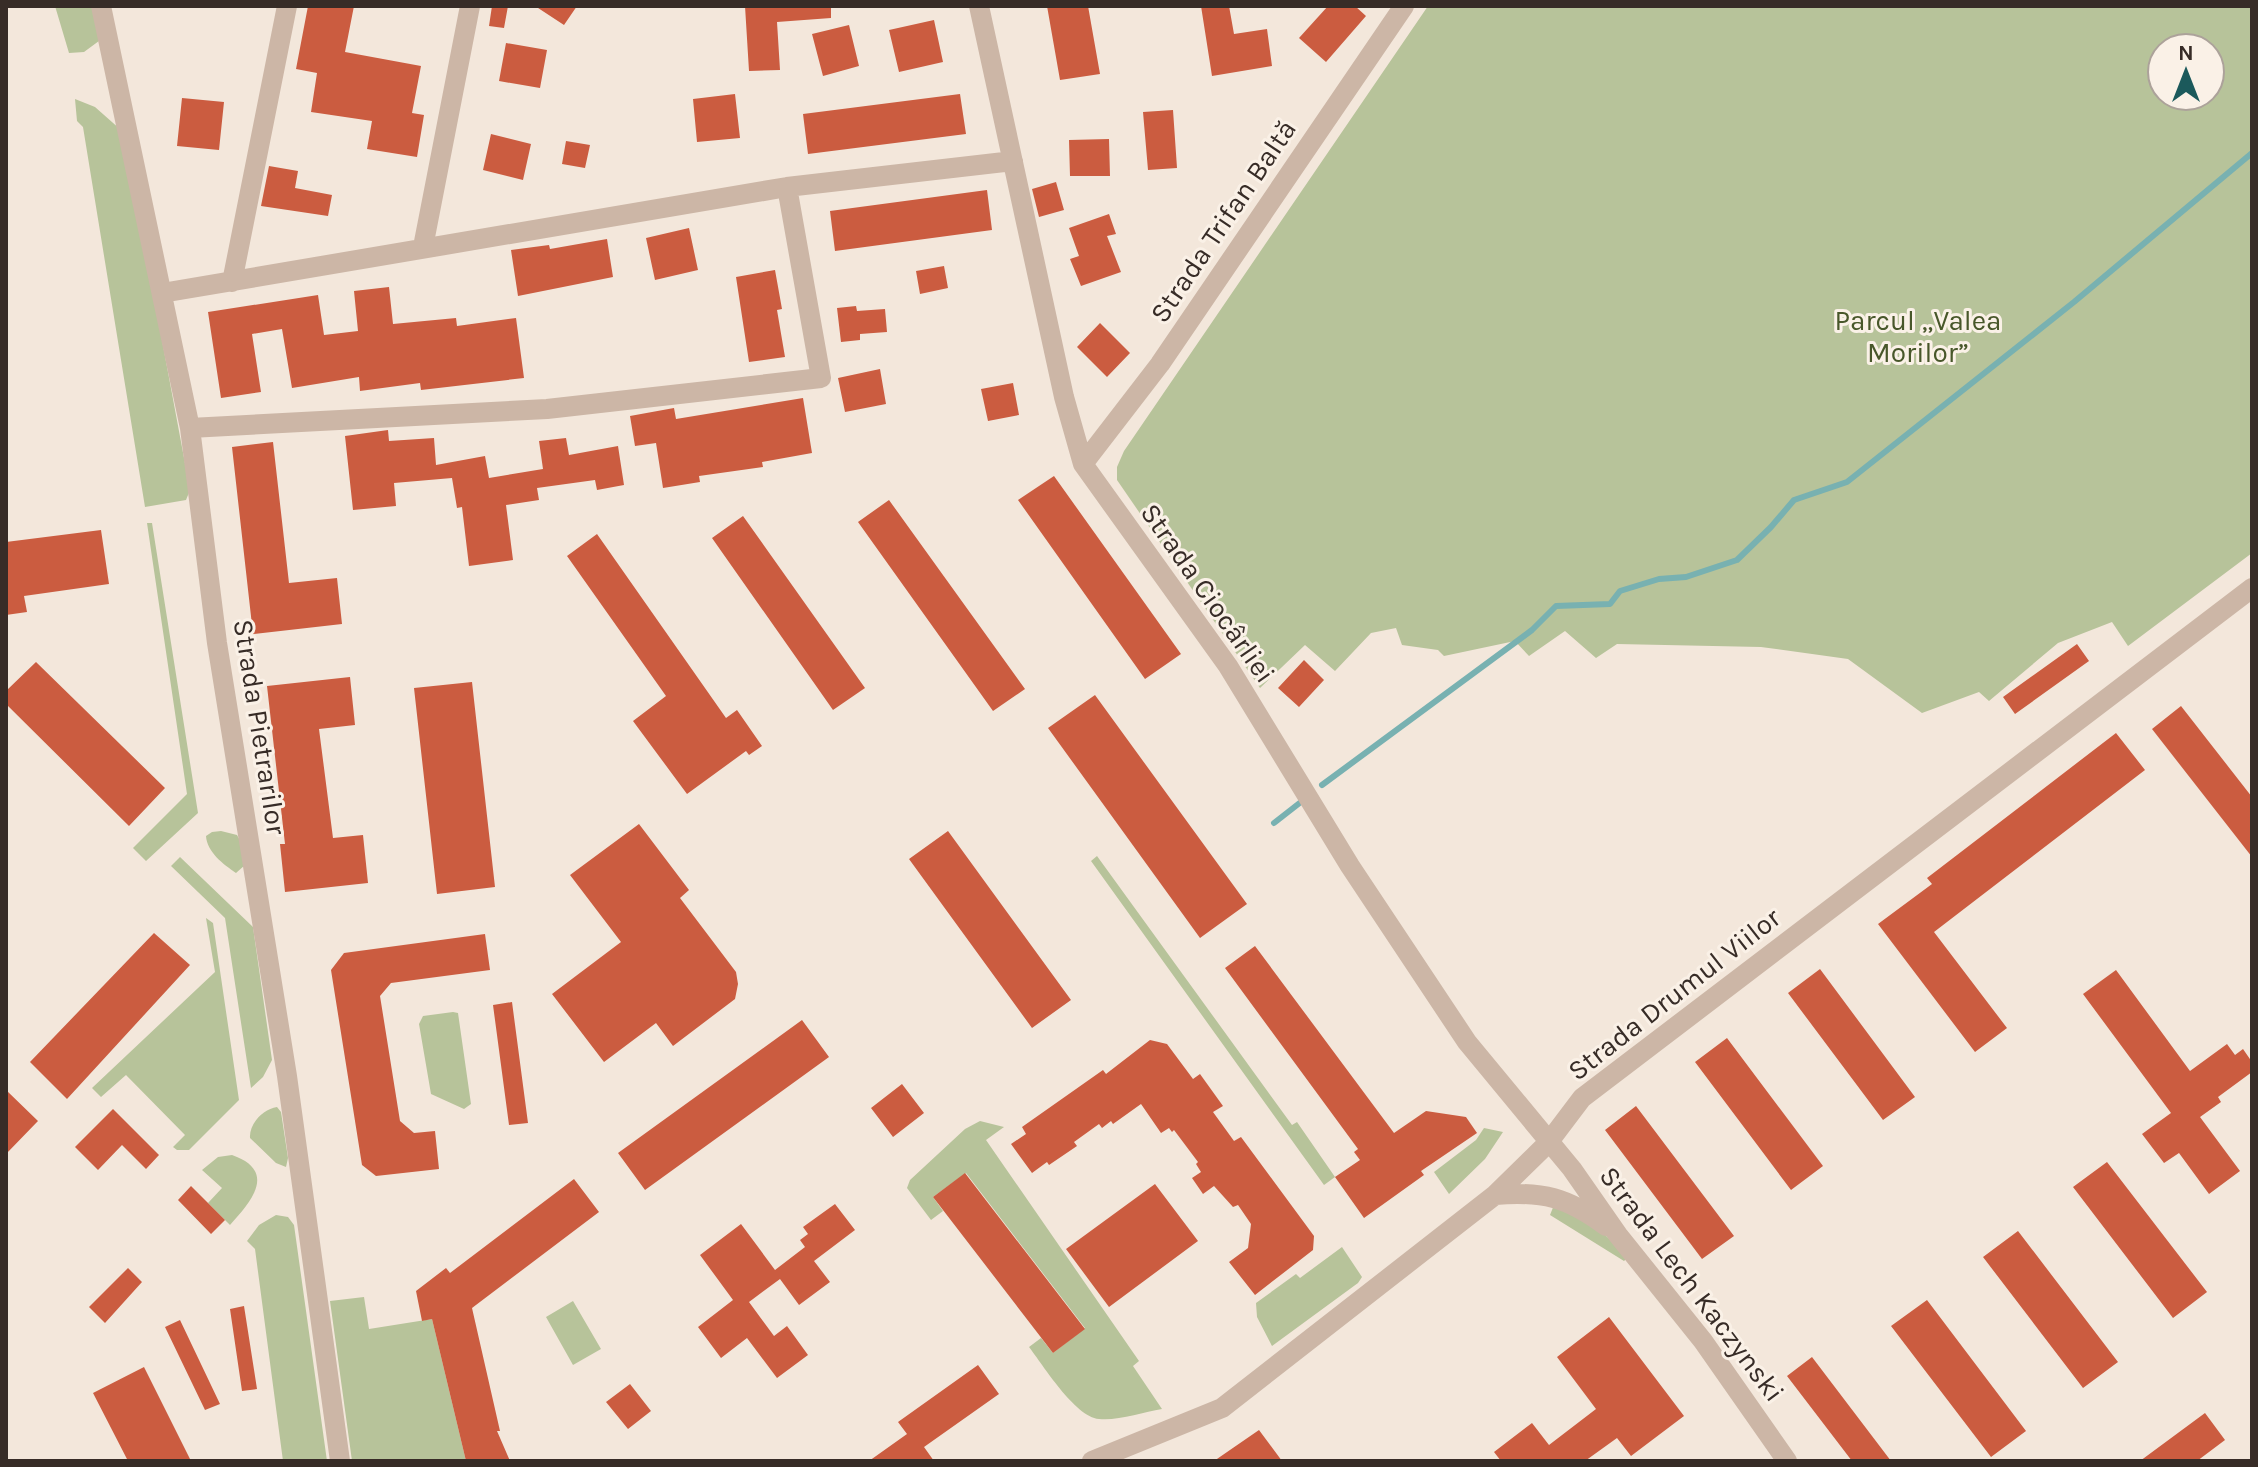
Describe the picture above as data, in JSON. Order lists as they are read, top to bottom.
{
  "streets": {
    "street": [
      "Strada Trifan Baltă",
      "Strada Ciocârliei",
      "Strada Pietrarilor",
      "Strada Drumul Viilor",
      "Strada Lech Kaczynski"
    ]
  },
  "crossings": [
    ["Strada Trifan Baltă", "Strada Ciocârliei"],
    ["Strada Ciocârliei", "Strada Drumul Viilor"],
    ["Strada Ciocârliei", "Strada Lech Kaczynski"],
    ["Strada Drumul Viilor", "Strada Lech Kaczynski"]
  ],
  "parks": ["Parcul „Valea Morilor”"],
  "north": "top"
}
